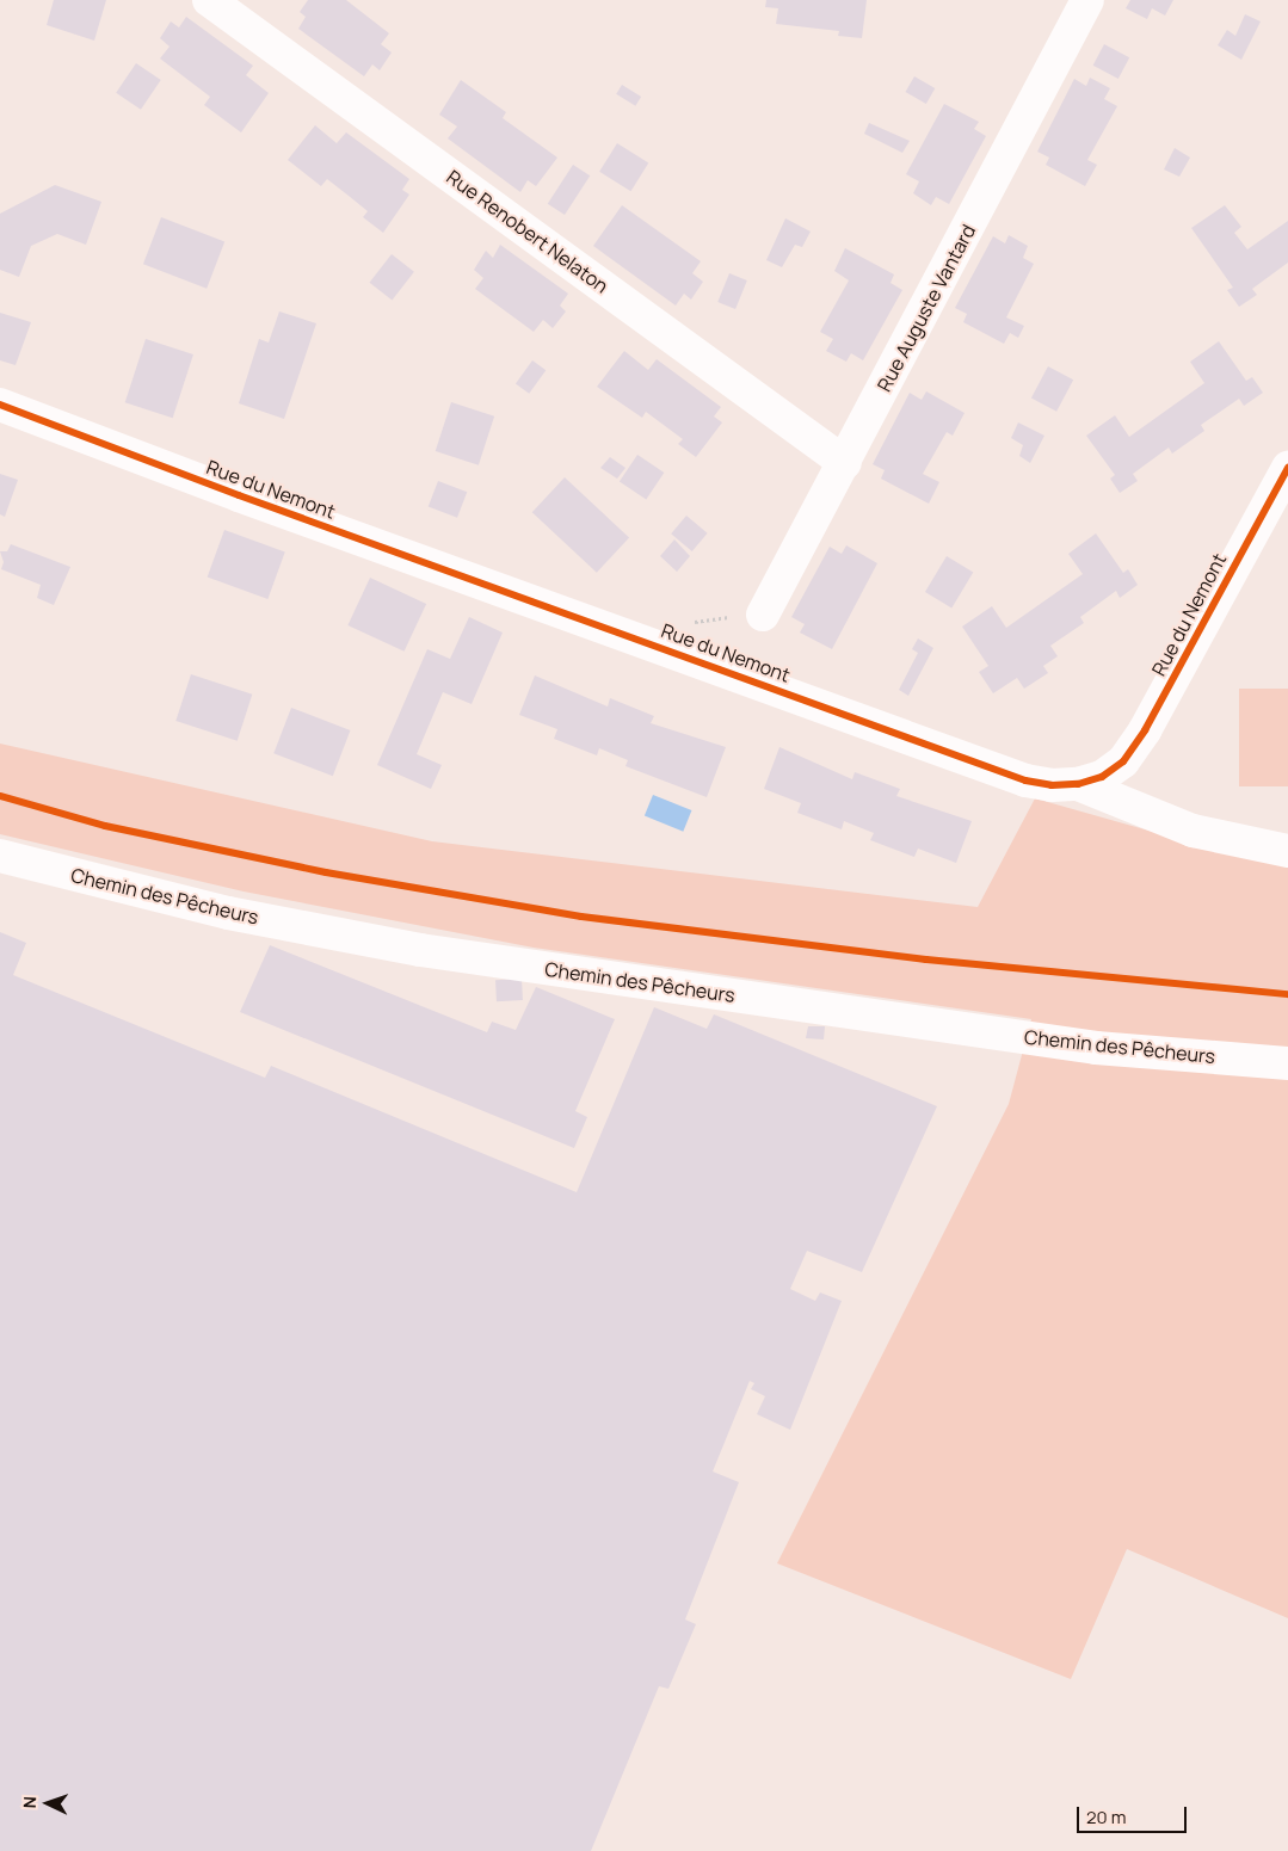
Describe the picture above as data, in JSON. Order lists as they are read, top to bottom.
{
  "streets": {
    "street": [
      "Rue Renobert Nelaton",
      "Rue Auguste Vantard",
      "Rue du Nemont",
      "Chemin des Pêcheurs"
    ]
  },
  "crossings": [
    ["Rue Renobert Nelaton", "Rue Auguste Vantard"]
  ],
  "scale_bar": "20 m",
  "north": "left"
}
